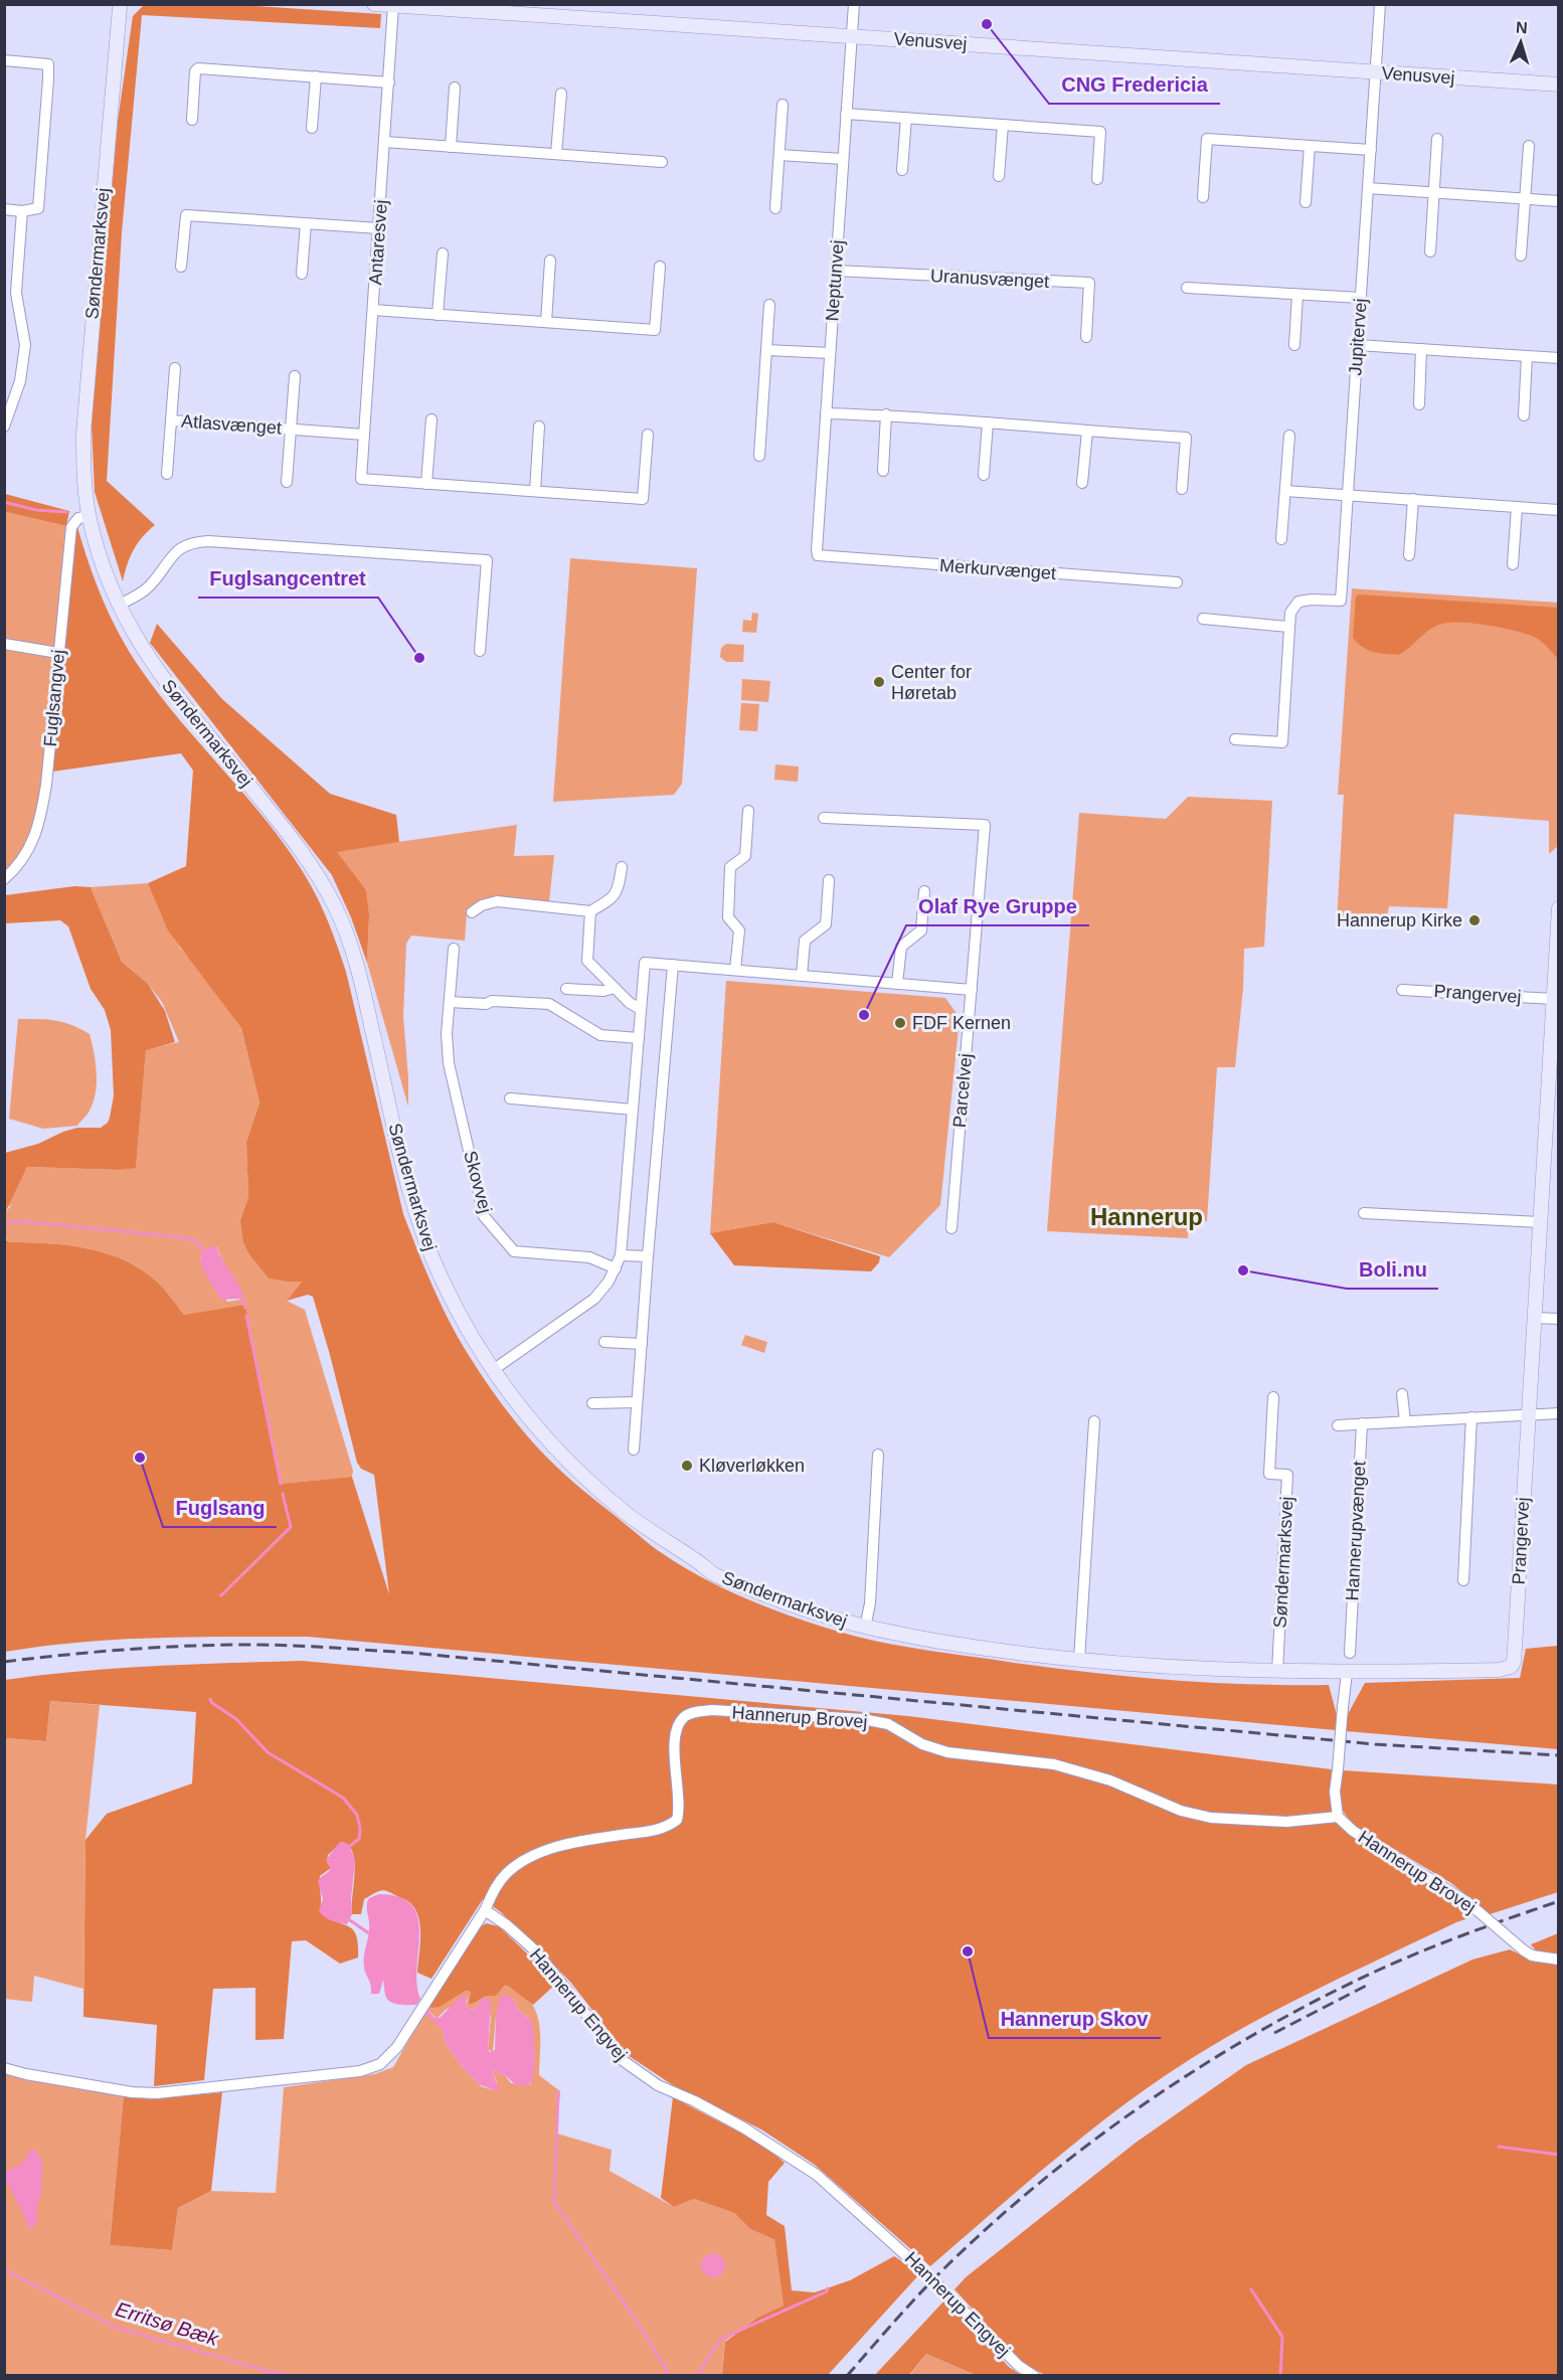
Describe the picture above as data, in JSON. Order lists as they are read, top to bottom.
{
  "streets": {
    "street": [
      "Venusvej",
      "Antaresvej",
      "Søndermarksvej",
      "Uranusvænget",
      "Neptunvej",
      "Jupitervej",
      "Atlasvænget",
      "Merkurvænget",
      "Fuglsangvej",
      "Prangervej",
      "Parcelvej",
      "Skovvej",
      "Hannerupvænget",
      "Hannerup Brovej",
      "Hannerup Engvej"
    ]
  },
  "crossings": [
    ["Venusvej", "Antaresvej"],
    ["Venusvej", "Neptunvej"],
    ["Venusvej", "Jupitervej"],
    ["Antaresvej", "Atlasvænget"],
    ["Søndermarksvej", "Fuglsangvej"],
    ["Søndermarksvej", "Prangervej"],
    ["Uranusvænget", "Neptunvej"],
    ["Neptunvej", "Merkurvænget"],
    ["Hannerup Brovej", "Hannerup Engvej"]
  ],
  "districts": ["Hannerup"],
  "water": ["Erritsø Bæk"],
  "places": [
    "CNG Fredericia",
    "Fuglsangcentret",
    "Center for Høretab",
    "Hannerup Kirke",
    "Olaf Rye Gruppe",
    "FDF Kernen",
    "Boli.nu",
    "Fuglsang",
    "Kløverløkken",
    "Hannerup Skov"
  ],
  "north": "top"
}
